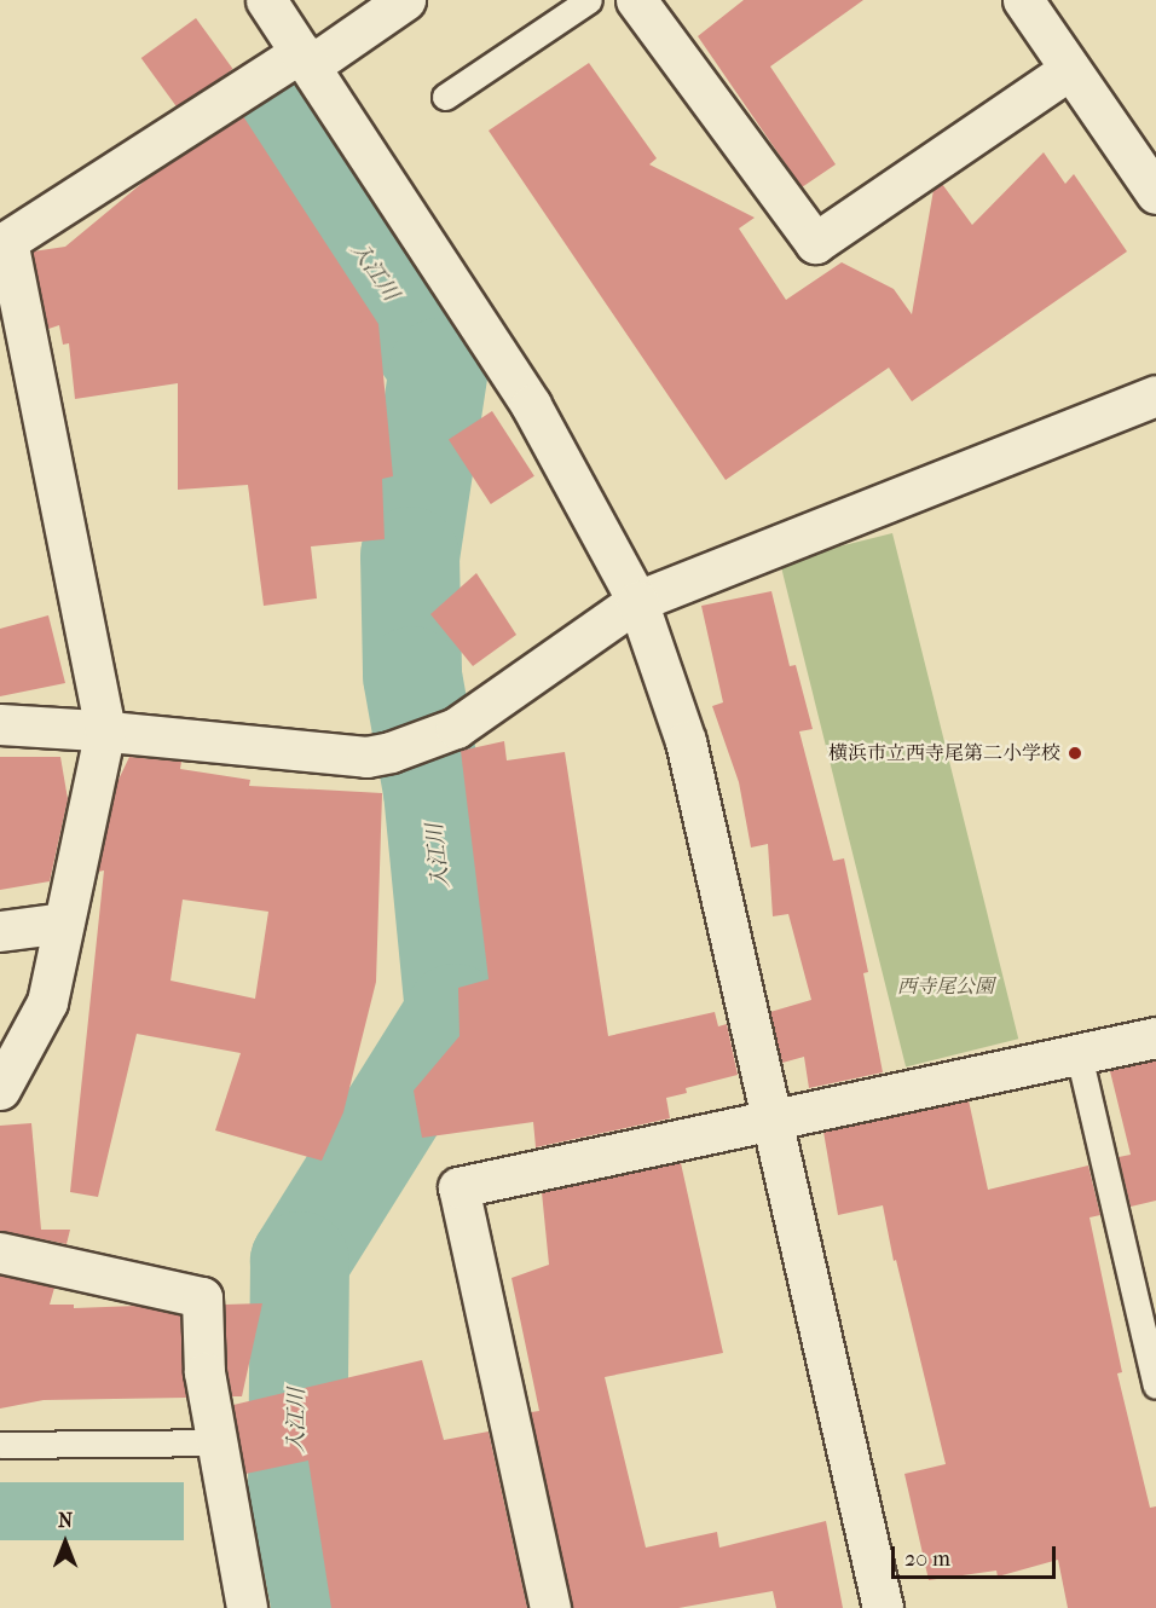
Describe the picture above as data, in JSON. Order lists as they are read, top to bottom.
{
  "water": ["入江川"],
  "parks": ["西寺尾公園"],
  "places": ["横浜市立西寺尾第二小学校"],
  "scale_bar": "20 m",
  "north": "top"
}
